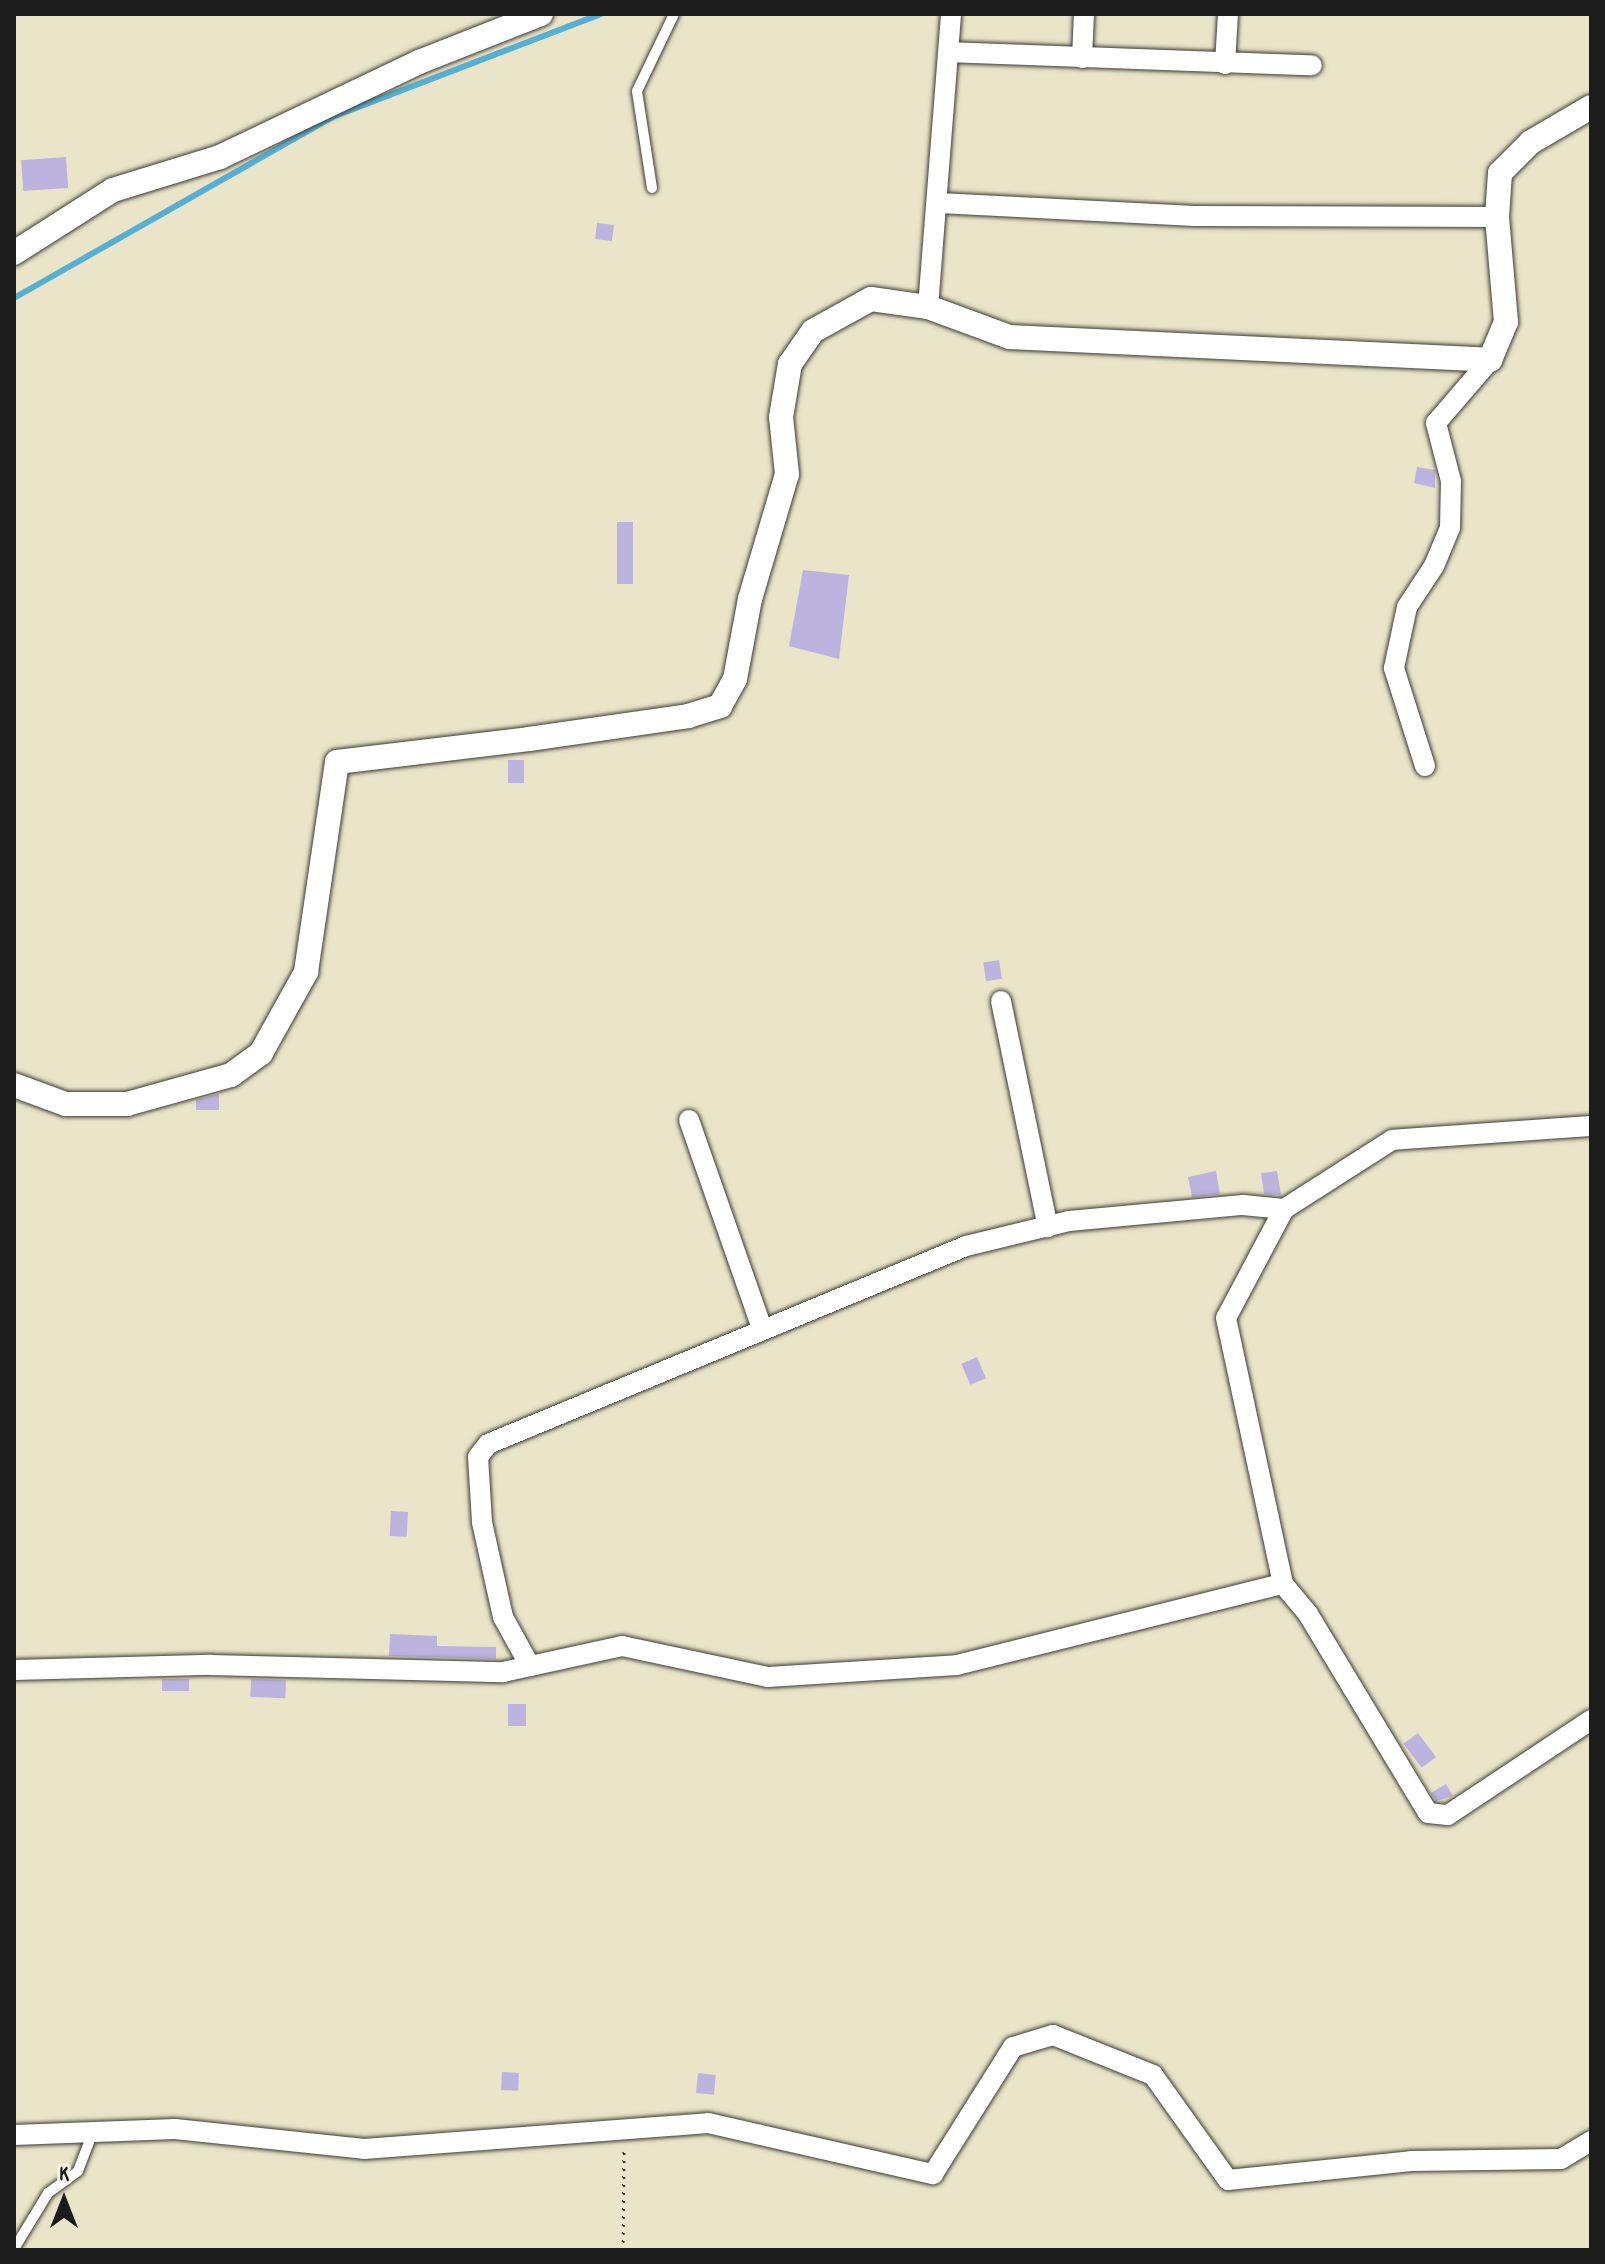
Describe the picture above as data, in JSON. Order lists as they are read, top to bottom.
{
  "north": "top"
}
